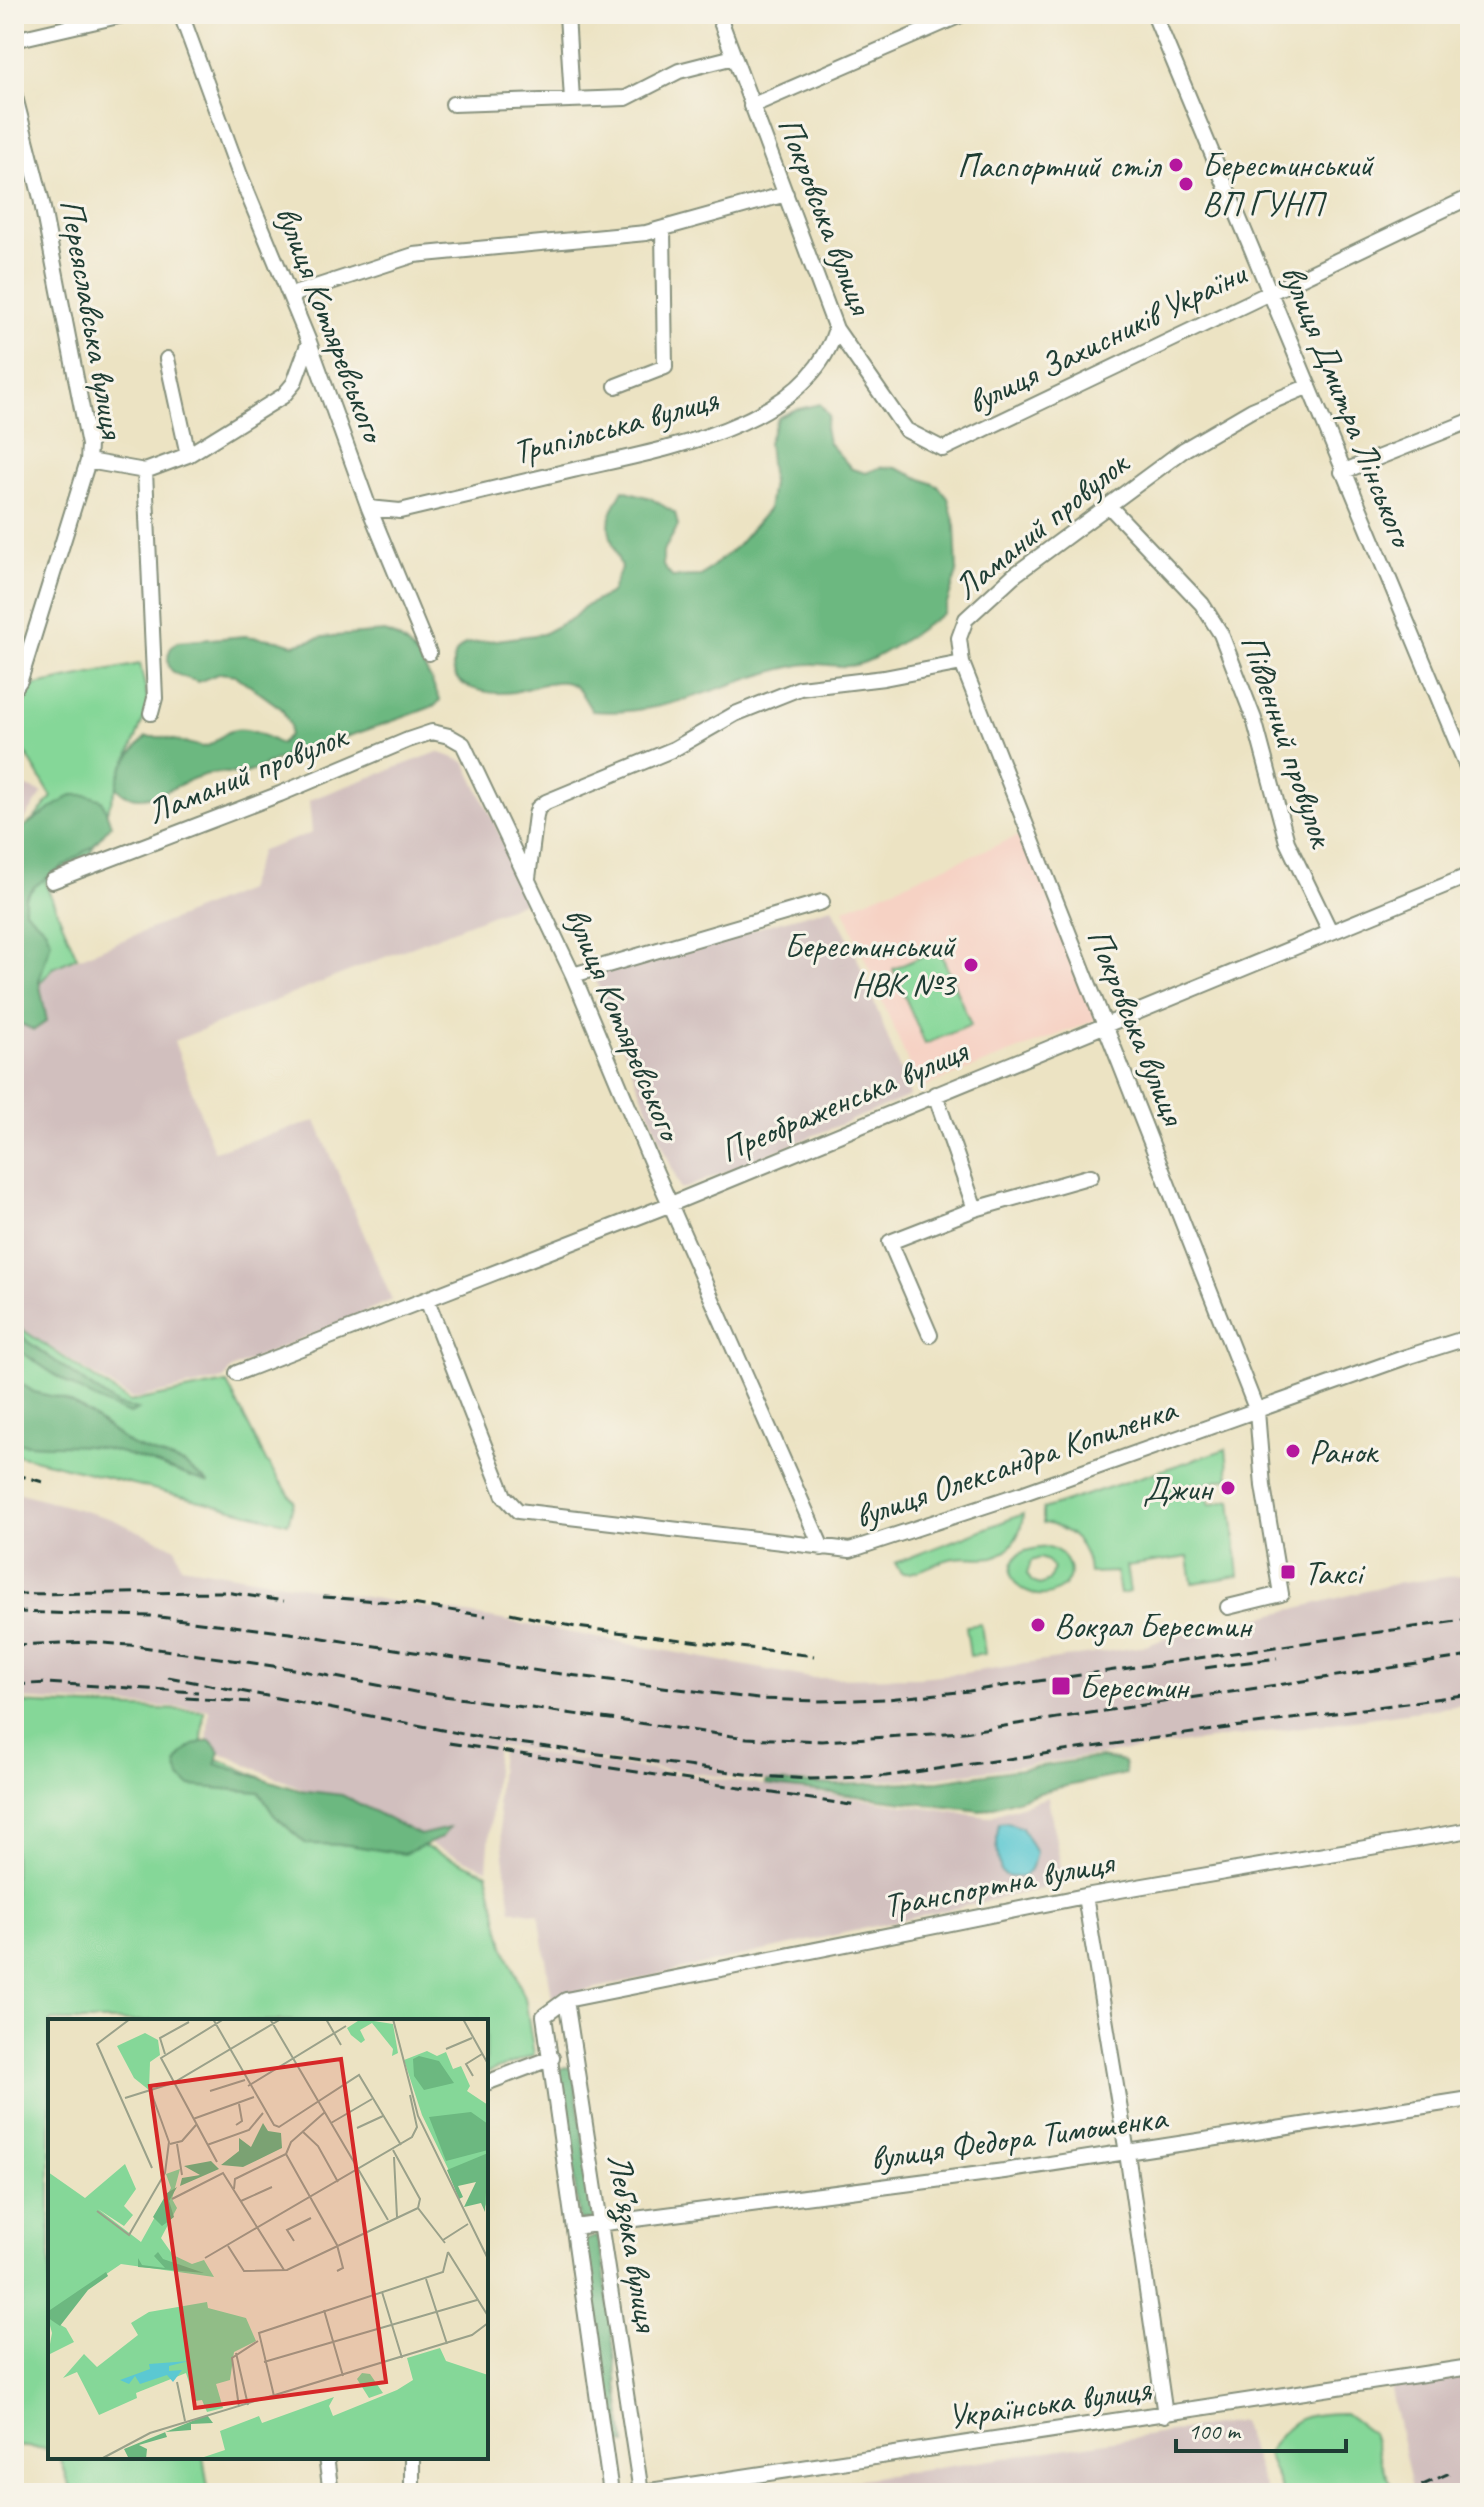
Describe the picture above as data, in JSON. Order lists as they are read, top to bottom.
{
  "streets": {
    "street": [
      "Покровська вулиця",
      "Переяславська вулиця",
      "вулиця Котляревського",
      "вулиця Захисників України",
      "вулиця Дмитра Лінського",
      "Трипільська вулиця",
      "Ламаний провулок",
      "Південний провулок",
      "Преображенська вулиця",
      "вулиця Олександра Копиленка",
      "Транспортна вулиця",
      "вулиця Федора Тимошенка",
      "Леб'язька вулиця",
      "Українська вулиця"
    ]
  },
  "crossings": [
    ["Покровська вулиця", "вулиця Захисників України"],
    ["Покровська вулиця", "Трипільська вулиця"],
    ["Покровська вулиця", "Ламаний провулок"],
    ["Покровська вулиця", "Преображенська вулиця"],
    ["Покровська вулиця", "вулиця Олександра Копиленка"],
    ["вулиця Котляревського", "Трипільська вулиця"],
    ["вулиця Котляревського", "Ламаний провулок"],
    ["вулиця Котляревського", "Преображенська вулиця"],
    ["вулиця Котляревського", "вулиця Олександра Копиленка"],
    ["вулиця Захисників України", "вулиця Дмитра Лінського"],
    ["вулиця Дмитра Лінського", "Ламаний провулок"],
    ["Ламаний провулок", "Південний провулок"],
    ["Південний провулок", "Преображенська вулиця"],
    ["Преображенська вулиця", "вулиця Олександра Копиленка"],
    ["Транспортна вулиця", "Леб'язька вулиця"],
    ["вулиця Федора Тимошенка", "Леб'язька вулиця"],
    ["Леб'язька вулиця", "Українська вулиця"]
  ],
  "places": {
    "other": [
      "Паспортний стіл",
      "Берестинський ВП ГУНП",
      "Берестинський НВК №3",
      "Ранок",
      "Джин",
      "Вокзал Берестин"
    ],
    "transit": ["Таксі", "Берестин"]
  },
  "scale_bar": "100 m"
}
